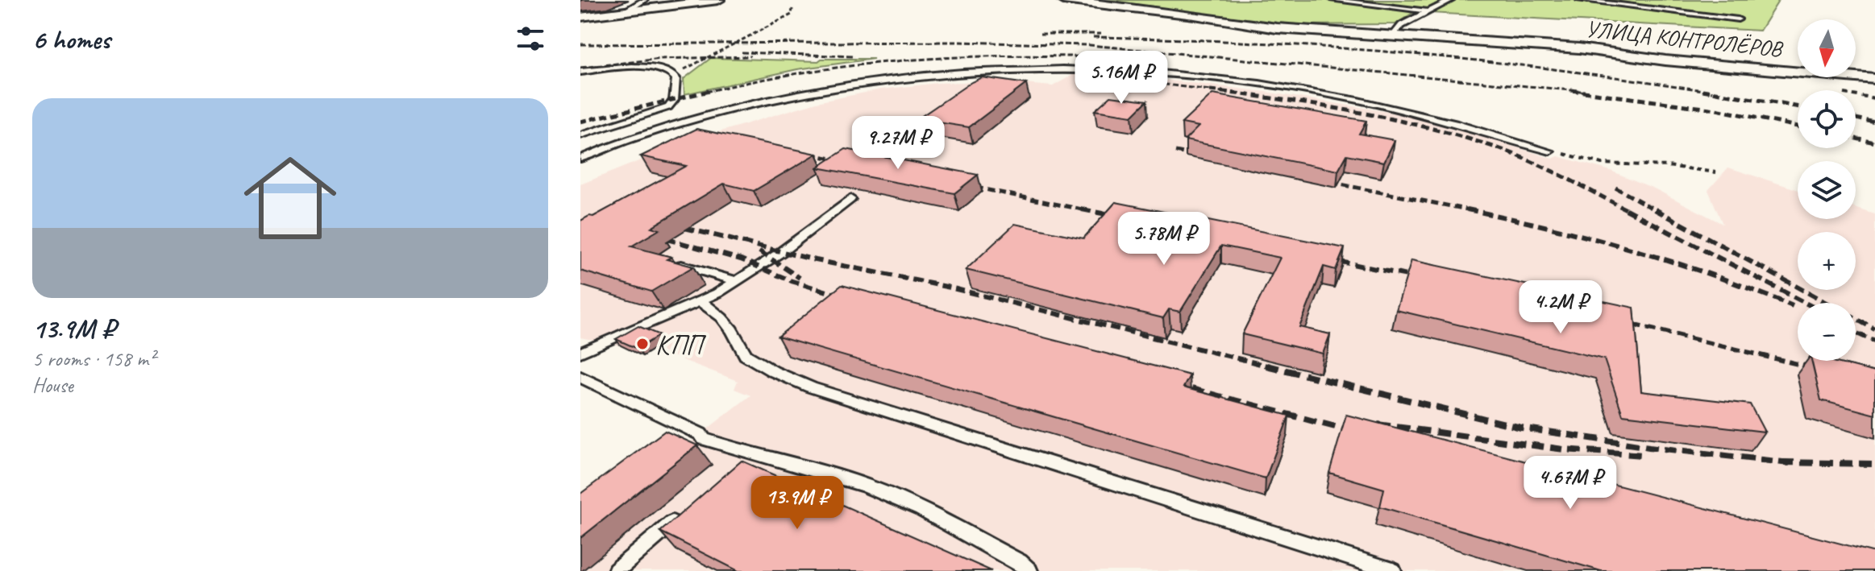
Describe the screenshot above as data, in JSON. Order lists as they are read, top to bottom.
{
  "streets": {
    "street": ["УЛИЦА КОНТРОЛЁРОВ"]
  },
  "places": ["КПП"],
  "north": "bottom",
  "page": {
    "heading": "6 homes",
    "map_buttons": ["+", "−"],
    "price": [
      "5.16M ₽",
      "9.27M ₽",
      "5.78M ₽",
      "4.2M ₽",
      "4.67M ₽",
      "13.9M ₽"
    ],
    "list": [
      {
        "name": "13.9M ₽",
        "note": "5 rooms · 158 m² · House"
      }
    ]
  }
}
